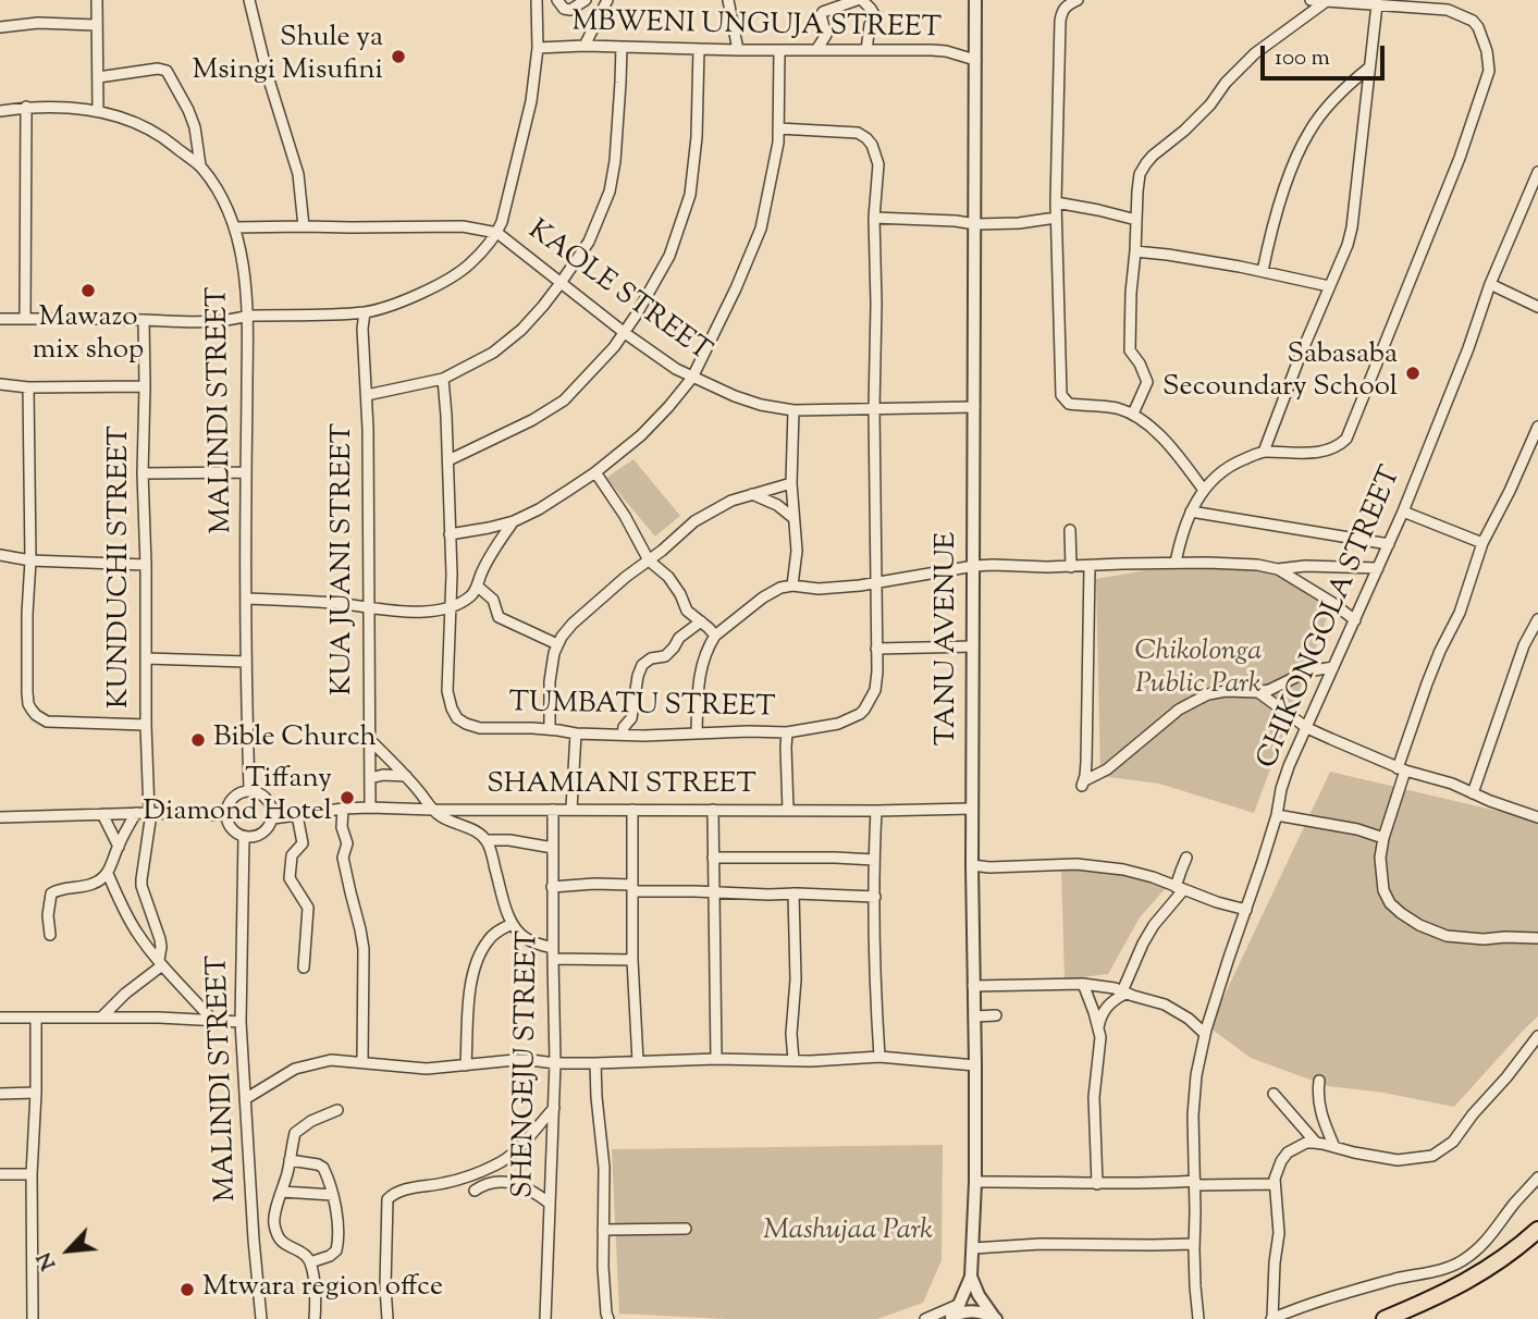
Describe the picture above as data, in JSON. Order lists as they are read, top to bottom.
{
  "streets": {
    "street": [
      "MBWENI UNGUJA STREET",
      "KAOLE STREET",
      "MALINDI STREET",
      "KUA JUANI STREET",
      "KUNDUCHI STREET",
      "CHIKONGOLA STREET",
      "TANU AVENUE",
      "TUMBATU STREET",
      "SHAMIANI STREET",
      "SHENGEJU STREET"
    ]
  },
  "crossings": [
    ["MBWENI UNGUJA STREET", "TANU AVENUE"],
    ["KAOLE STREET", "MALINDI STREET"],
    ["KAOLE STREET", "TANU AVENUE"],
    ["KAOLE STREET", "TUMBATU STREET"],
    ["MALINDI STREET", "SHAMIANI STREET"],
    ["KUA JUANI STREET", "SHAMIANI STREET"],
    ["TANU AVENUE", "SHAMIANI STREET"],
    ["SHAMIANI STREET", "SHENGEJU STREET"]
  ],
  "parks": ["Chikolonga Public Park", "Mashujaa Park"],
  "places": [
    "Shule ya Msingi Misufini",
    "Mawazo mix shop",
    "Sabasaba Secoundary School",
    "Bible Church",
    "Tiffany Diamond Hotel",
    "Mtwara region offce"
  ],
  "scale_bar": "100 m",
  "north": "bottom left"
}
